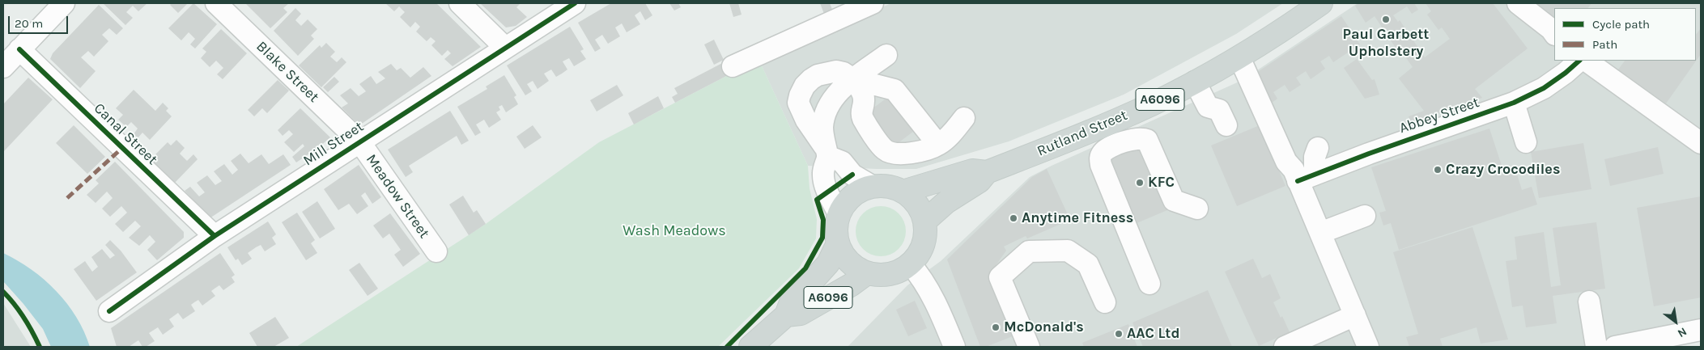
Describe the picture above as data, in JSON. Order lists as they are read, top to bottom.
{
  "streets": {
    "main road": ["A6096", "Rutland Street"],
    "street": [
      "Blake Street",
      "Abbey Street",
      "Canal Street",
      "Mill Street",
      "Meadow Street"
    ]
  },
  "crossings": [
    ["Blake Street", "Mill Street"],
    ["Blake Street", "Meadow Street"],
    ["A6096", "Rutland Street"],
    ["Canal Street", "Mill Street"],
    ["Mill Street", "Meadow Street"]
  ],
  "parks": ["Wash Meadows"],
  "places": [
    "Paul Garbett Upholstery",
    "Crazy Crocodiles",
    "KFC",
    "Anytime Fitness",
    "McDonald's",
    "AAC Ltd"
  ],
  "legend": ["Cycle path", "Path"],
  "scale_bar": "20 m",
  "north": "bottom right"
}
